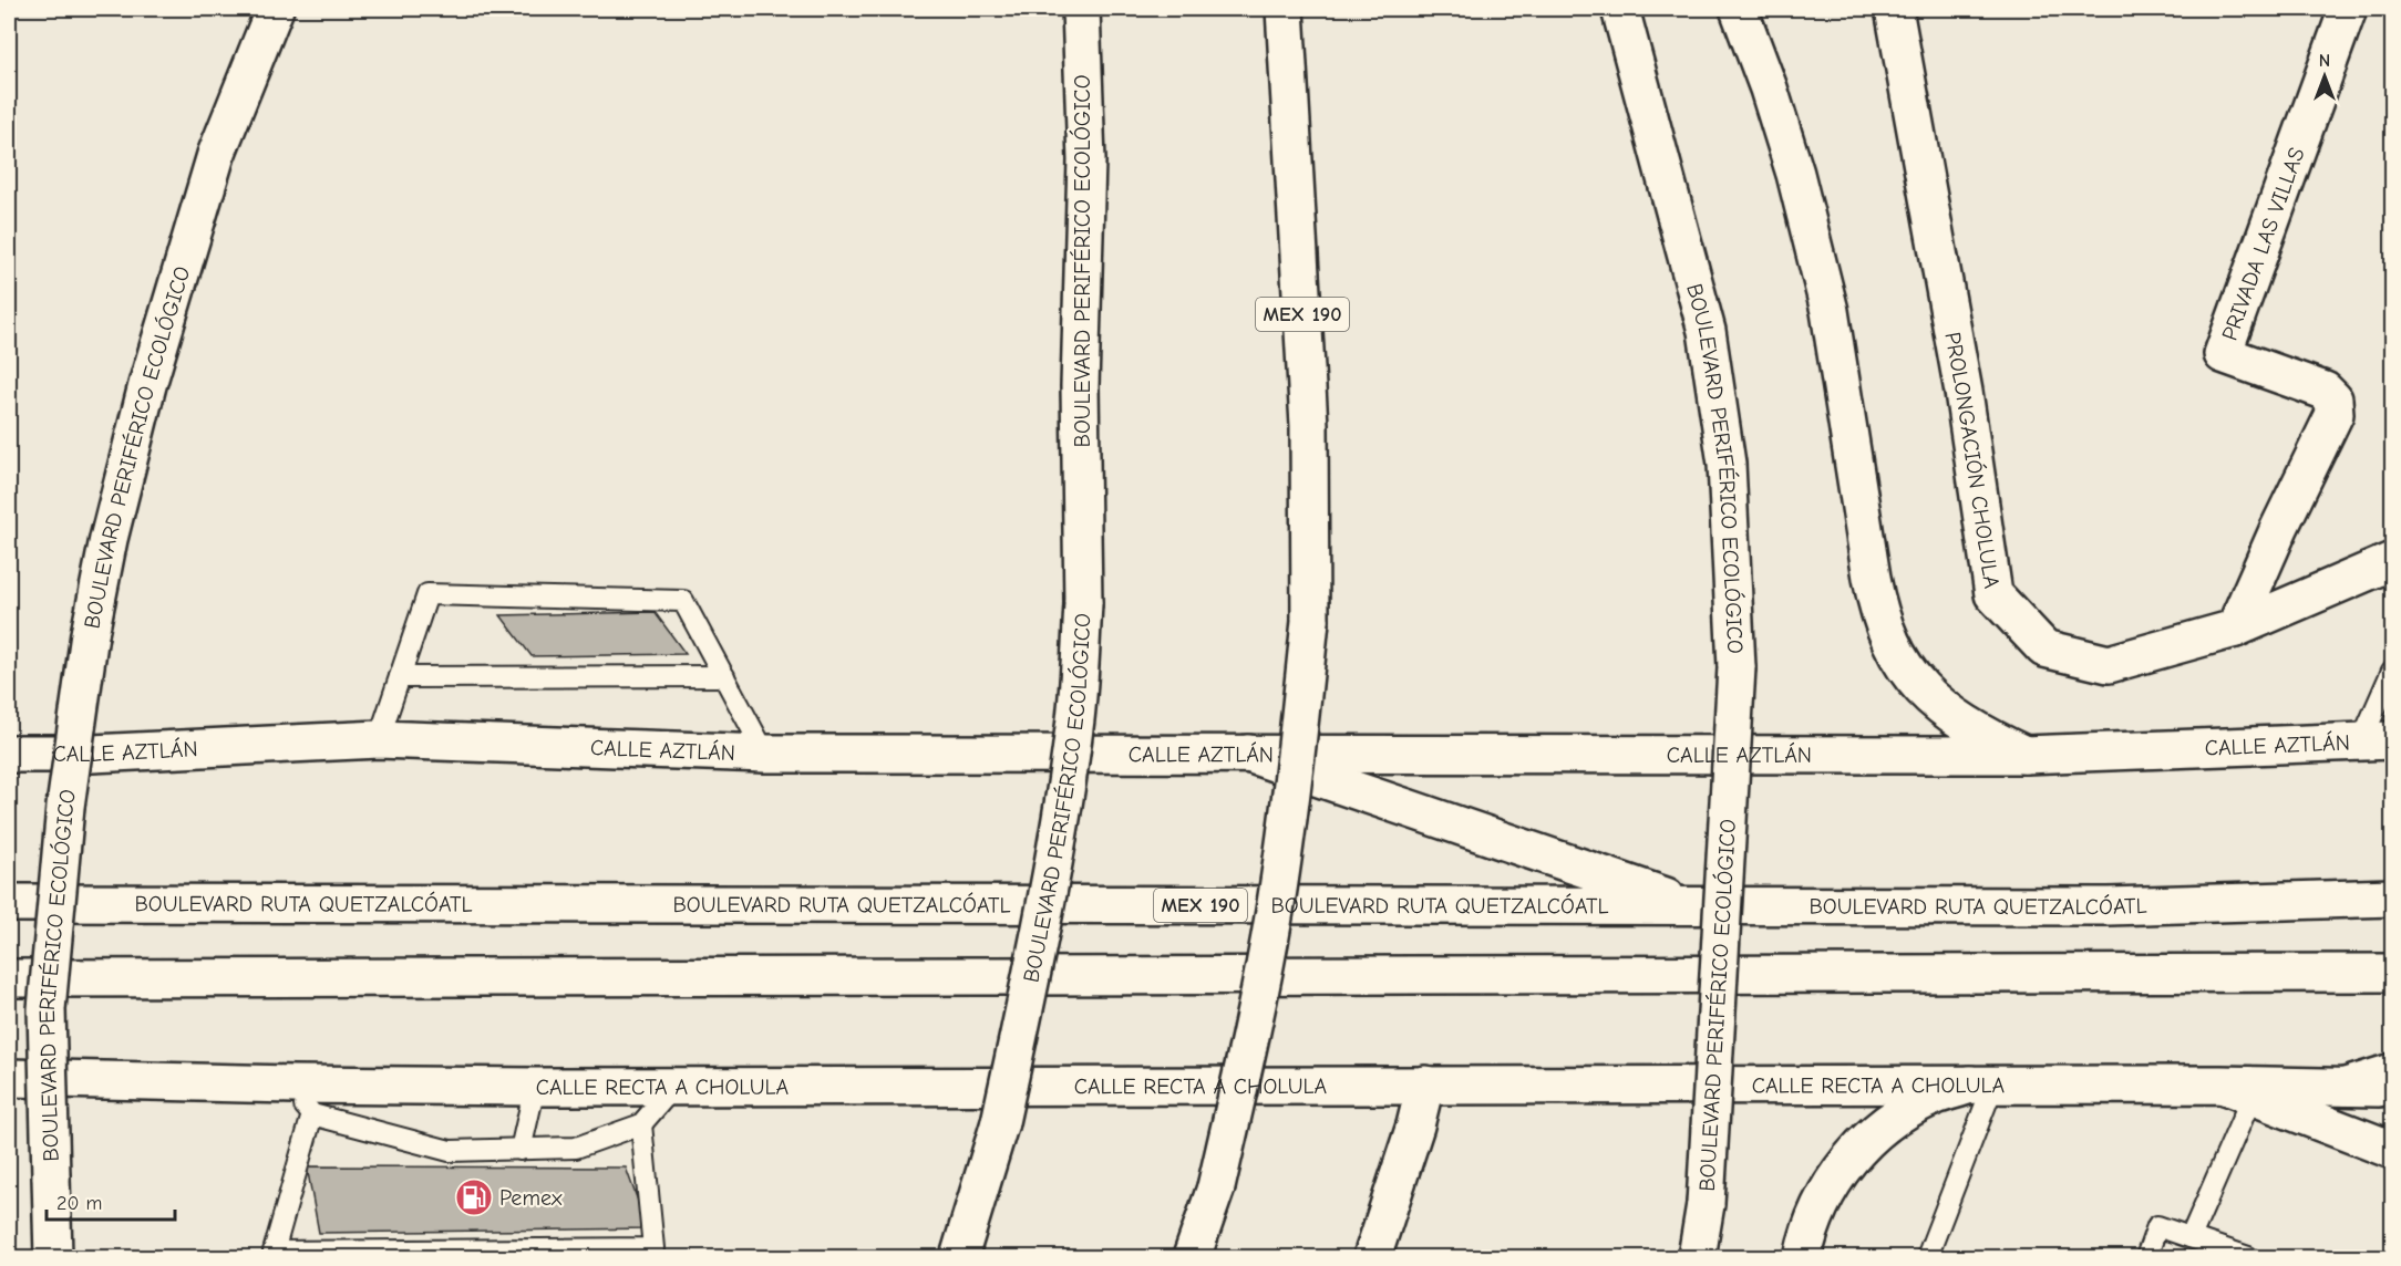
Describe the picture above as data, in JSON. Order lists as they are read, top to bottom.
{
  "streets": {
    "main road": [
      "PRIVADA LAS VILLAS",
      "BOULEVARD PERIFÉRICO ECOLÓGICO",
      "MEX 190",
      "PROLONGACIÓN CHOLULA",
      "CALLE AZTLÁN",
      "BOULEVARD RUTA QUETZALCÓATL",
      "CALLE RECTA A CHOLULA"
    ]
  },
  "crossings": [
    ["PRIVADA LAS VILLAS", "PROLONGACIÓN CHOLULA"]
  ],
  "places": {
    "fuel station": ["Pemex"]
  },
  "scale_bar": "20 m",
  "north": "top"
}
